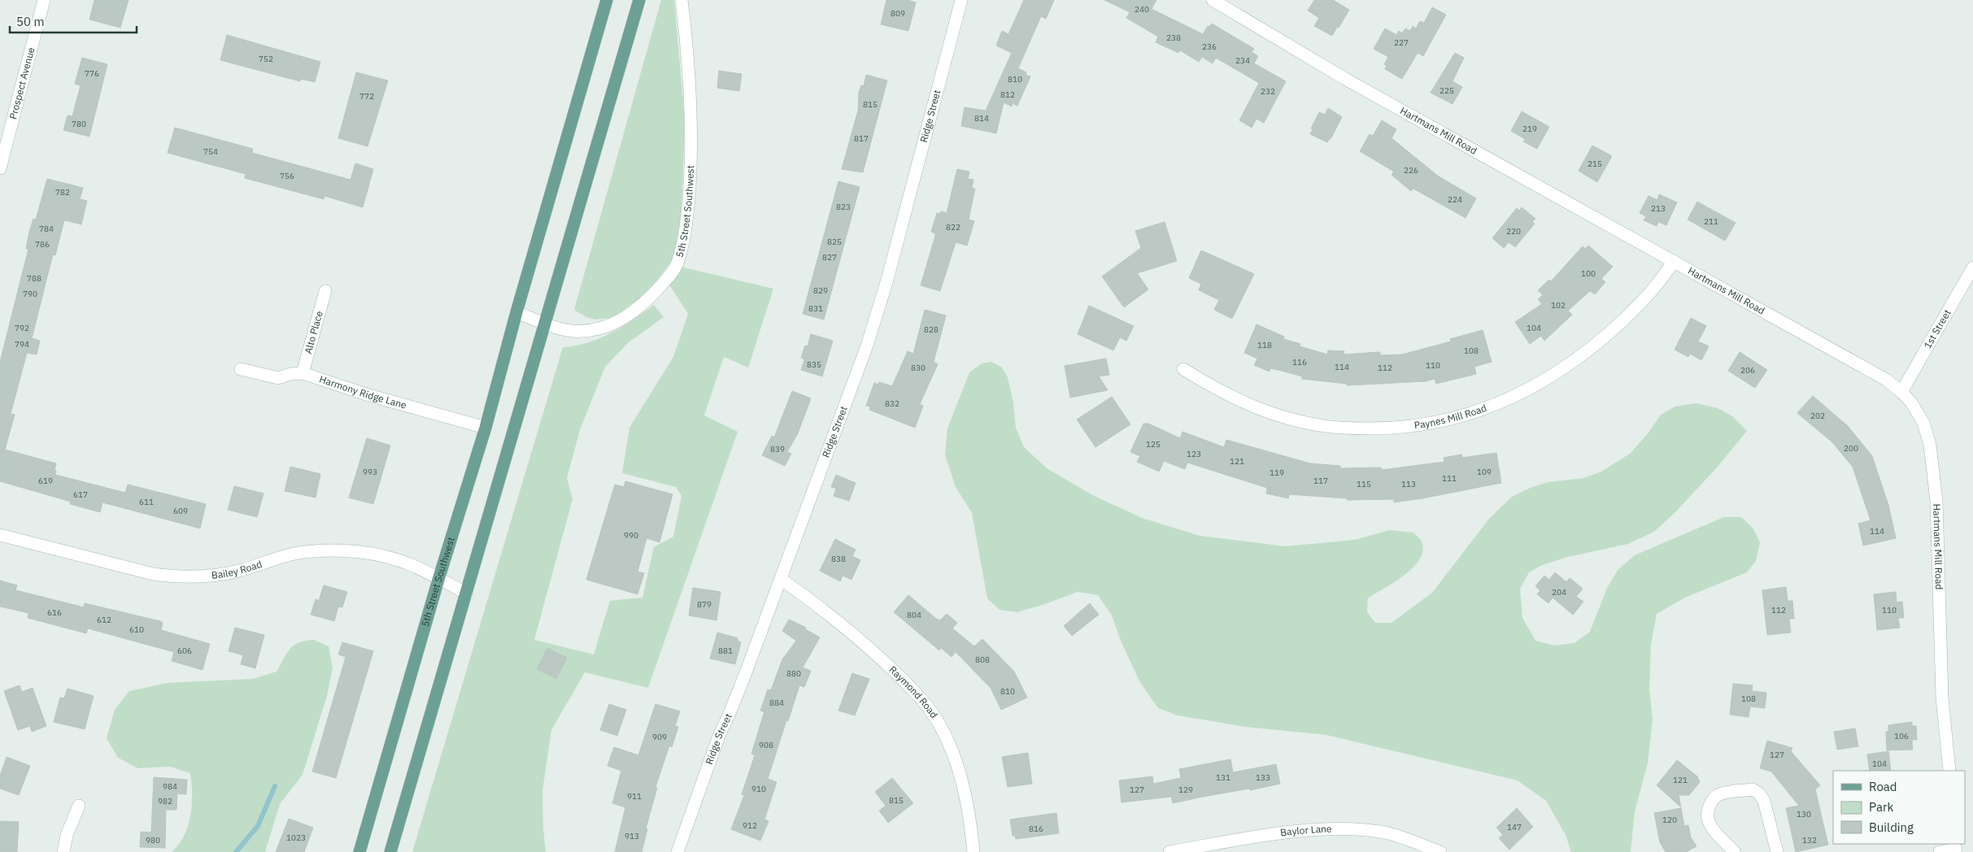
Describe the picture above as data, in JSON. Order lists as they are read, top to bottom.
{
  "streets": {
    "main road": ["5th Street Southwest"],
    "street": [
      "Prospect Avenue",
      "Ridge Street",
      "Hartmans Mill Road",
      "1st Street",
      "Alto Place",
      "Harmony Ridge Lane",
      "Paynes Mill Road",
      "Bailey Road",
      "Raymond Road",
      "Baylor Lane"
    ]
  },
  "crossings": [
    ["Ridge Street", "Raymond Road"],
    ["Hartmans Mill Road", "1st Street"],
    ["Hartmans Mill Road", "Paynes Mill Road"],
    ["5th Street Southwest", "Harmony Ridge Lane"],
    ["5th Street Southwest", "Bailey Road"],
    ["Alto Place", "Harmony Ridge Lane"]
  ],
  "house_numbers": [
    "240",
    "809",
    "238",
    "227",
    "236",
    "752",
    "234",
    "776",
    "810",
    "225",
    "232",
    "812",
    "772",
    "815",
    "814",
    "780",
    "219",
    "817",
    "754",
    "215",
    "226",
    "756",
    "782",
    "224",
    "823",
    "213",
    "211",
    "822",
    "784",
    "220",
    "825",
    "786",
    "827",
    "100",
    "788",
    "829",
    "790",
    "102",
    "831",
    "792",
    "104",
    "828",
    "794",
    "118",
    "108",
    "116",
    "835",
    "110",
    "114",
    "830",
    "112",
    "206",
    "832",
    "202",
    "125",
    "200",
    "839",
    "123",
    "121",
    "993",
    "109",
    "119",
    "111",
    "619",
    "117",
    "115",
    "113",
    "617",
    "611",
    "609",
    "114",
    "990",
    "838",
    "204",
    "879",
    "112",
    "110",
    "616",
    "804",
    "612",
    "610",
    "606",
    "881",
    "808",
    "880",
    "810",
    "108",
    "884",
    "106",
    "909",
    "908",
    "127",
    "104",
    "131",
    "133",
    "121",
    "984",
    "910",
    "127",
    "129",
    "911",
    "815",
    "982",
    "130",
    "120",
    "912",
    "147",
    "816",
    "913",
    "1023",
    "980",
    "132"
  ],
  "legend": ["Road", "Park", "Building"],
  "scale_bar": "50 m"
}
